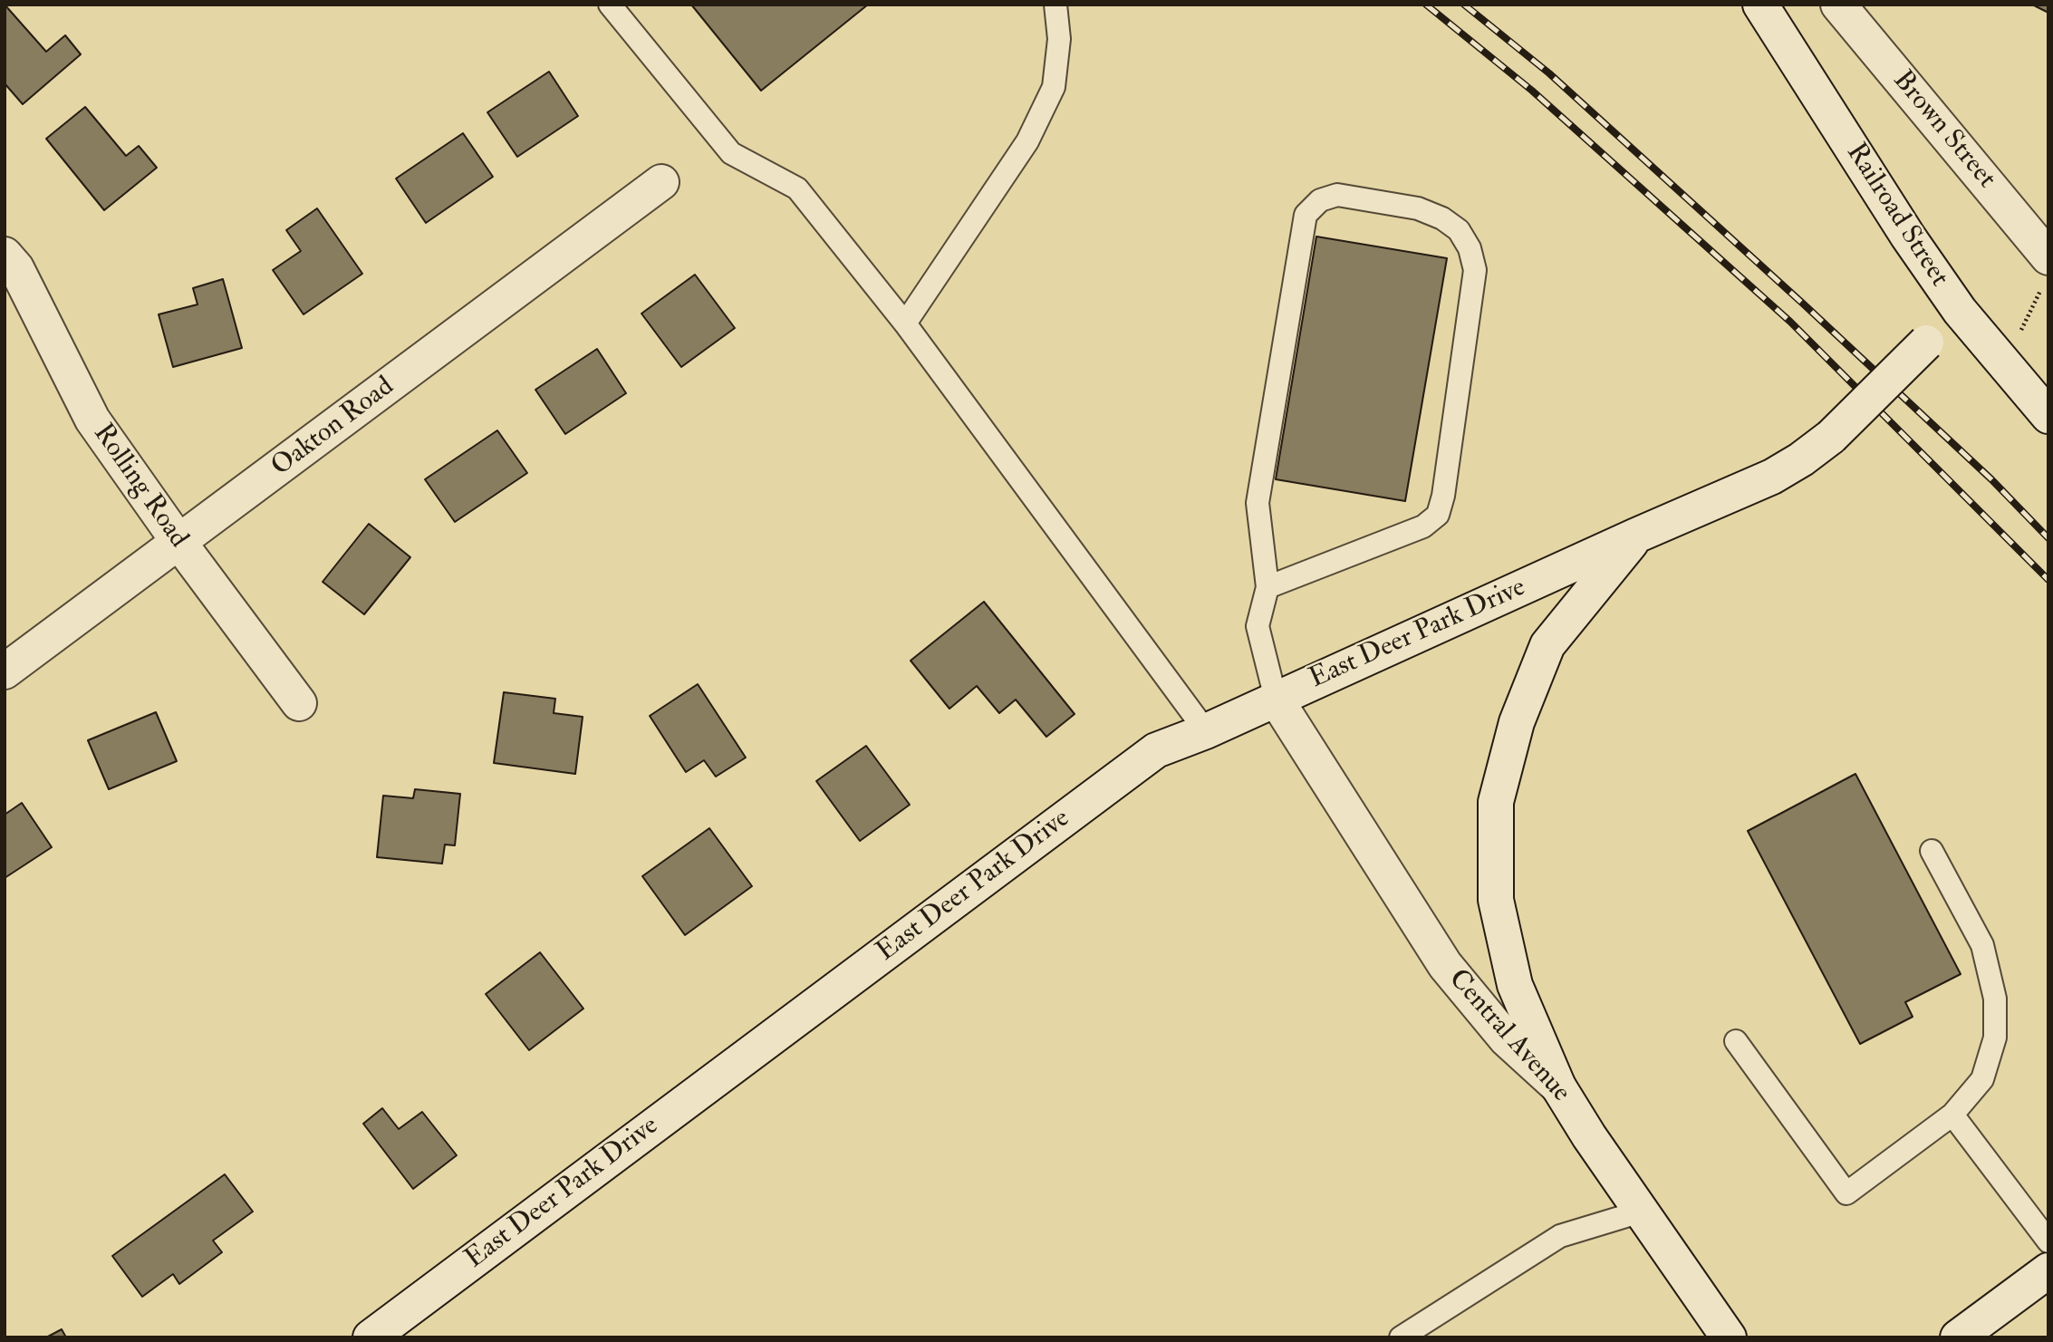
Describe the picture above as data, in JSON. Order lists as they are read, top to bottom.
{
  "streets": {
    "street": [
      "Brown Street",
      "Railroad Street",
      "Oakton Road",
      "Rolling Road",
      "East Deer Park Drive",
      "Central Avenue"
    ]
  },
  "crossings": [
    ["Railroad Street", "East Deer Park Drive"],
    ["Oakton Road", "Rolling Road"],
    ["East Deer Park Drive", "Central Avenue"]
  ]
}
